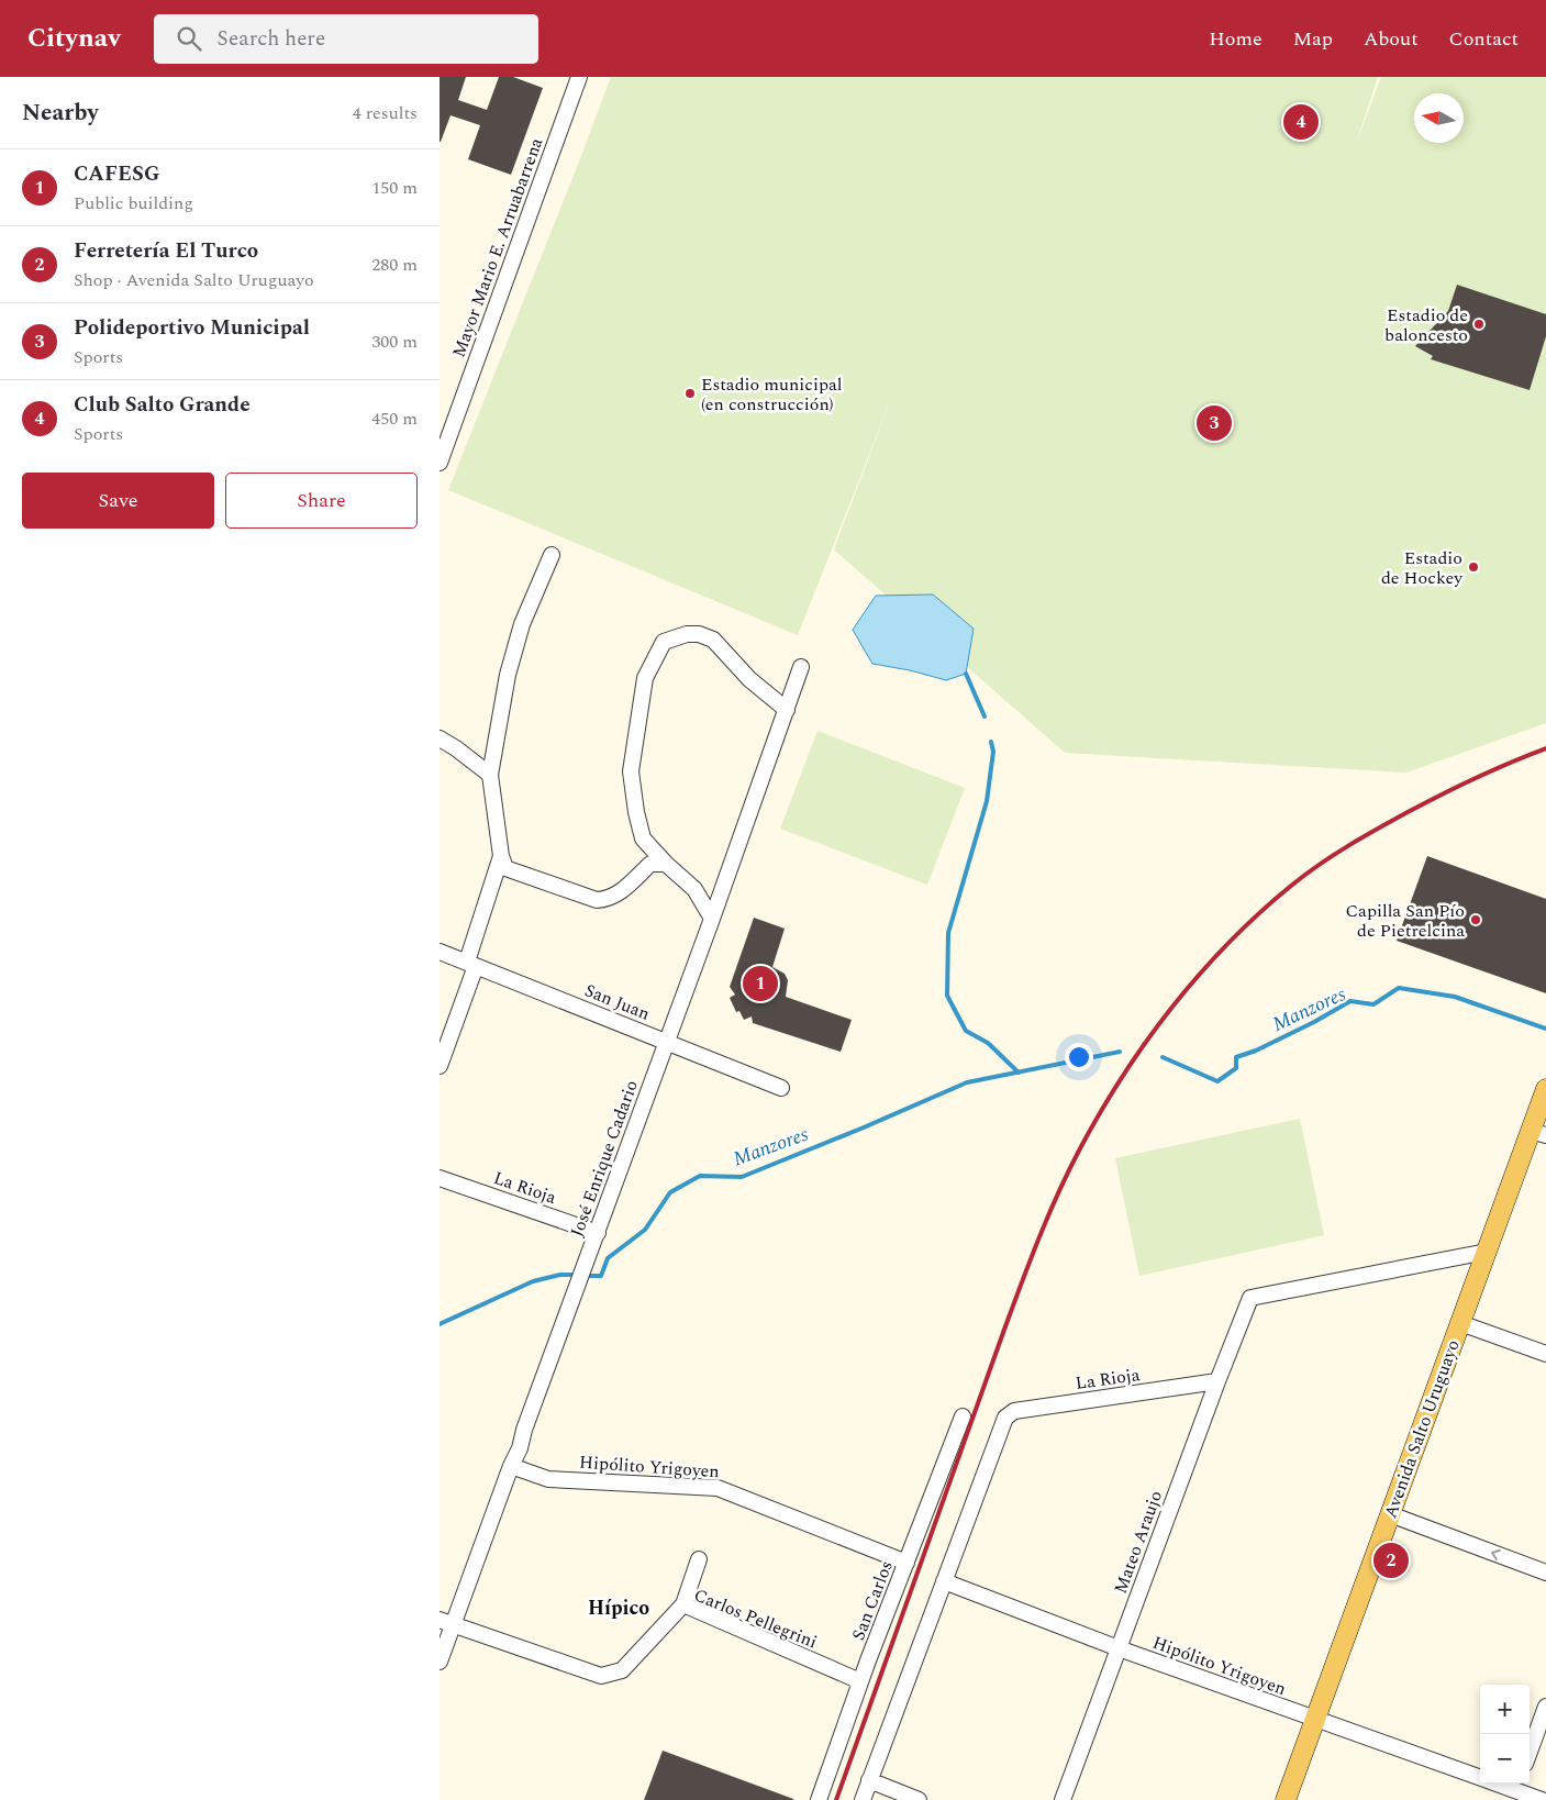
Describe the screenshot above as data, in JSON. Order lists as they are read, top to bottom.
{
  "streets": {
    "main road": ["Avenida Salto Uruguayo"],
    "street": [
      "Mayor Mario E. Arruabarrena",
      "San Juan",
      "José Enrique Cadario",
      "La Rioja",
      "Hipólito Yrigoyen",
      "Mateo Araujo",
      "San Carlos",
      "Carlos Pellegrini"
    ]
  },
  "crossings": [
    ["San Juan", "José Enrique Cadario"],
    ["José Enrique Cadario", "La Rioja"],
    ["José Enrique Cadario", "Hipólito Yrigoyen"],
    ["José Enrique Cadario", "Carlos Pellegrini"],
    ["La Rioja", "Hipólito Yrigoyen"],
    ["La Rioja", "Mateo Araujo"],
    ["Avenida Salto Uruguayo", "Hipólito Yrigoyen"],
    ["Avenida Salto Uruguayo", "Mateo Araujo"],
    ["Hipólito Yrigoyen", "Mateo Araujo"],
    ["Hipólito Yrigoyen", "San Carlos"],
    ["San Carlos", "Carlos Pellegrini"]
  ],
  "districts": ["Hípico"],
  "water": ["Manzores"],
  "places": [
    "Estadio de baloncesto",
    "Estadio municipal (en construcción)",
    "Estadio de Hockey",
    "Capilla San Pío de Pietrelcina"
  ],
  "north": "left",
  "page": {
    "header": "Citynav",
    "search": "Search here",
    "nav": [
      "Home",
      "Map",
      "About",
      "Contact"
    ],
    "heading": ["Nearby", "4 results"],
    "pins": [
      "4",
      "3",
      "1",
      "2"
    ],
    "list": [
      {
        "mark": "1",
        "name": "CAFESG",
        "note": "Public building",
        "value": "150 m"
      },
      {
        "mark": "2",
        "name": "Ferretería El Turco",
        "note": "Shop · Avenida Salto Uruguayo",
        "value": "280 m"
      },
      {
        "mark": "3",
        "name": "Polideportivo Municipal",
        "note": "Sports",
        "value": "300 m"
      },
      {
        "mark": "4",
        "name": "Club Salto Grande",
        "note": "Sports",
        "value": "450 m"
      }
    ],
    "buttons": ["Save", "Share"],
    "map_buttons": ["+", "−"]
  }
}
